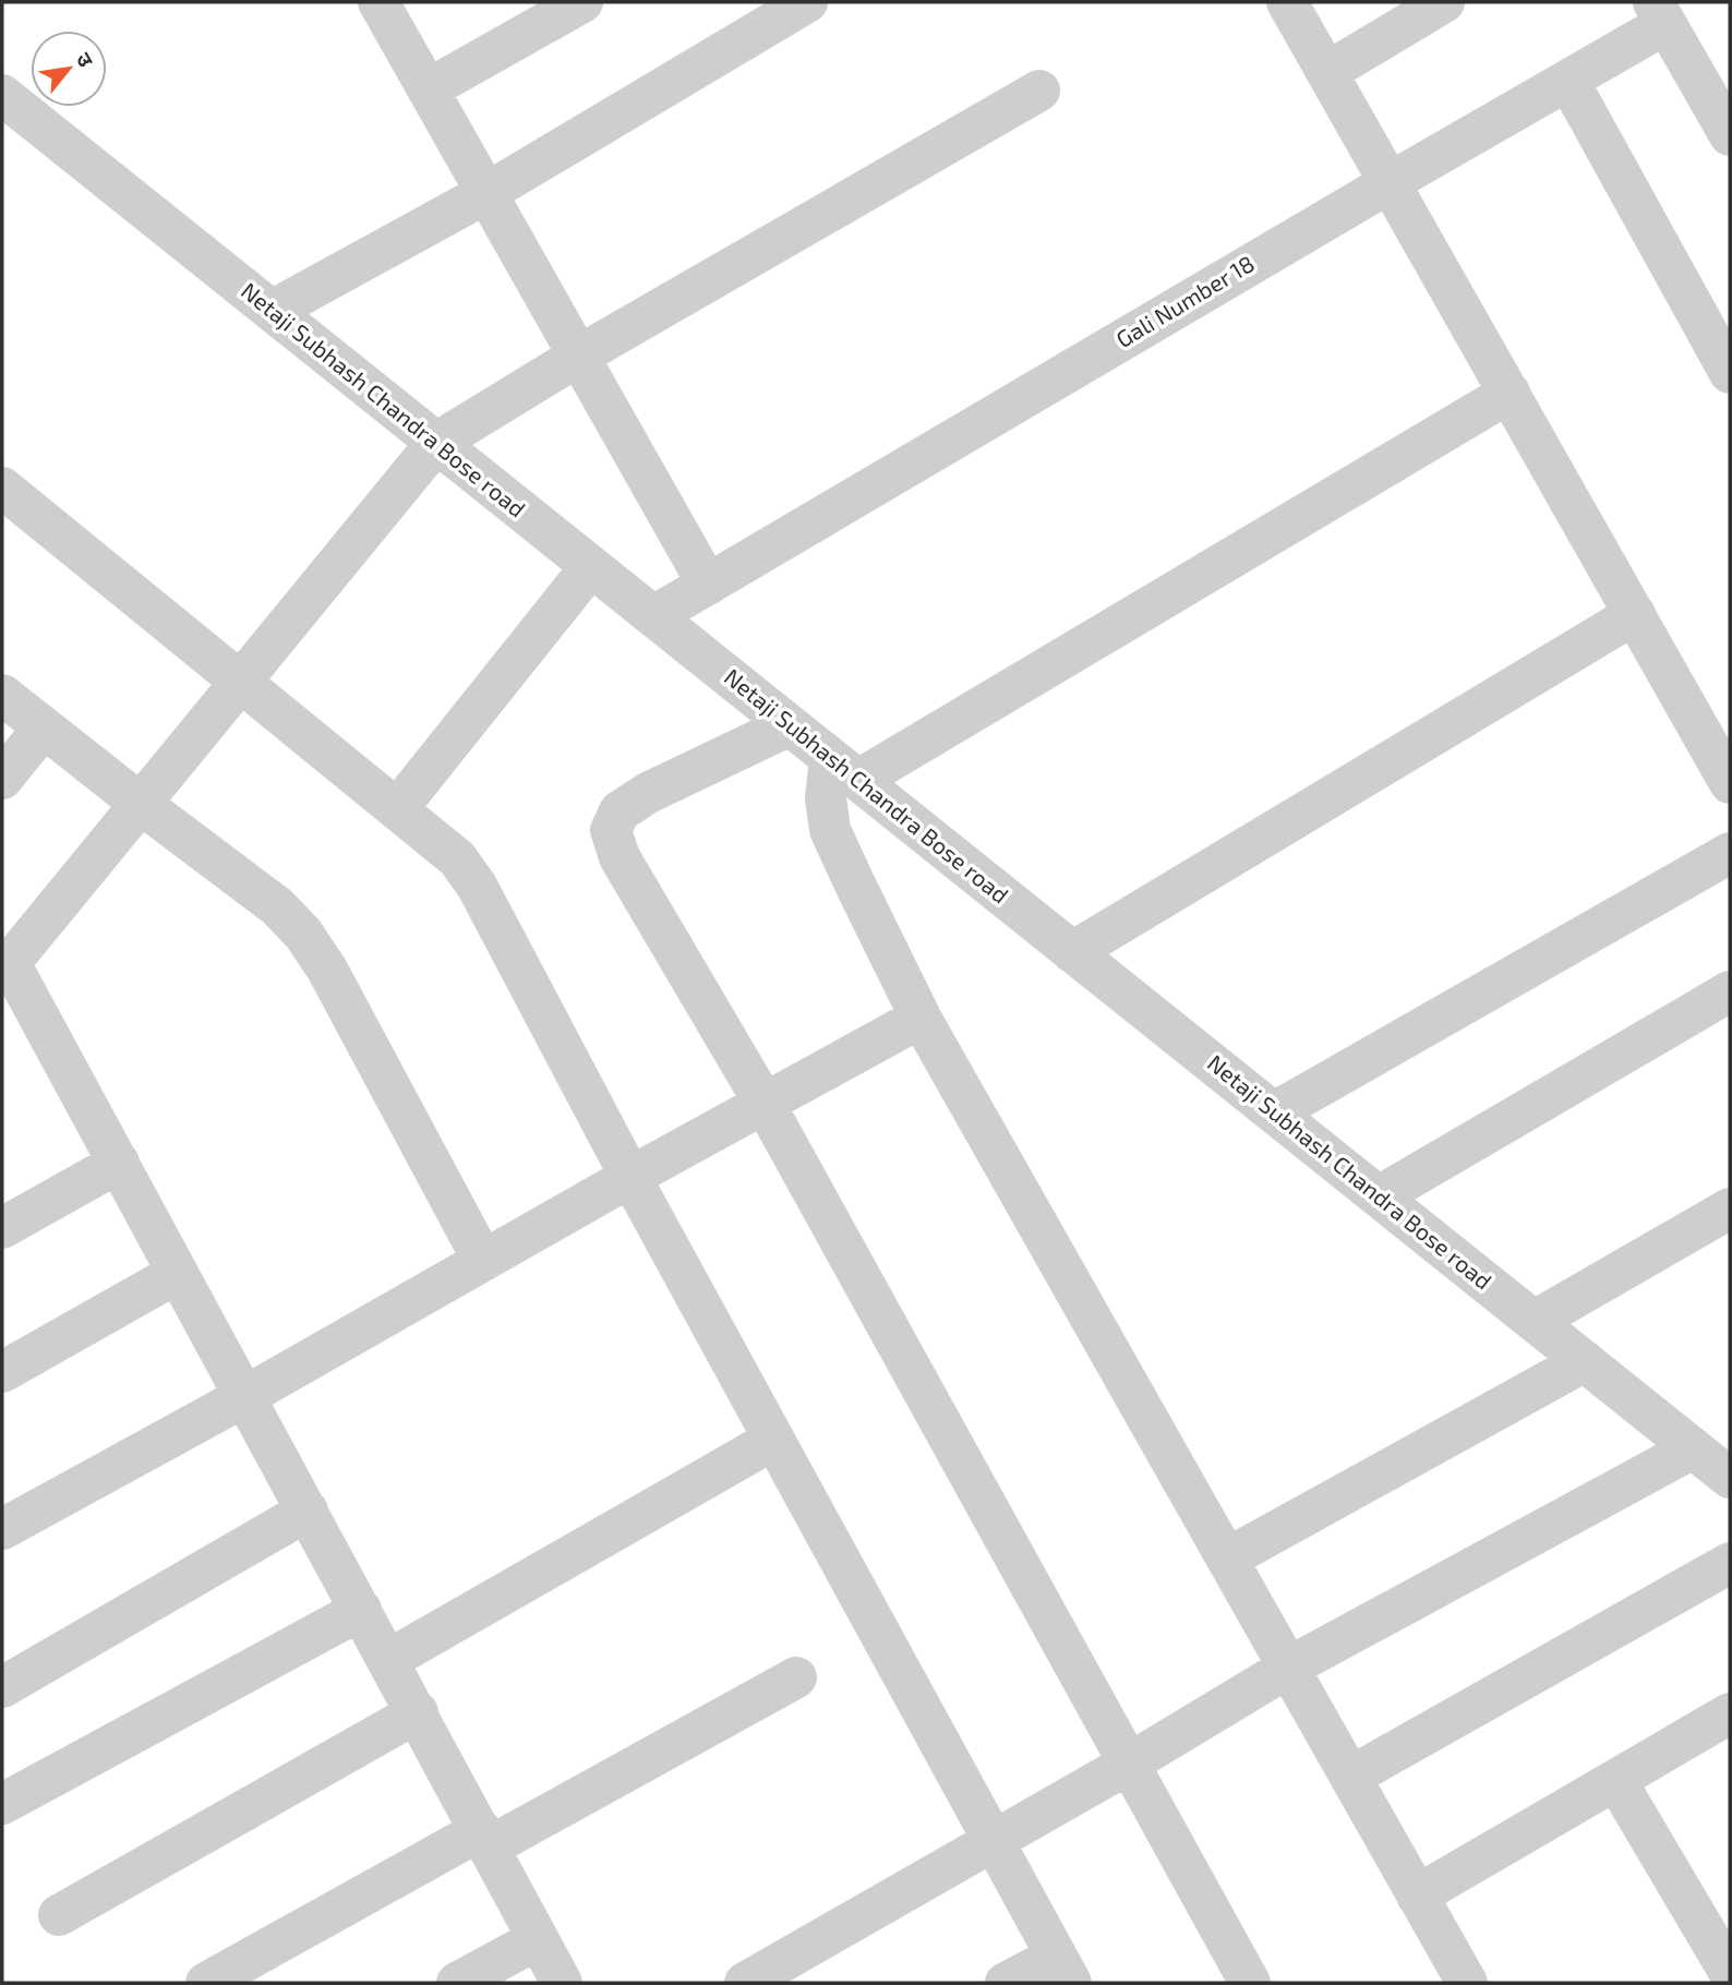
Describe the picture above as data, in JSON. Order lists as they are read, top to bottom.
{
  "streets": {
    "street": ["Gali Number 18", "Netaji Subhash Chandra Bose road"]
  },
  "crossings": [
    ["Gali Number 18", "Netaji Subhash Chandra Bose road"]
  ],
  "north": "top right"
}
